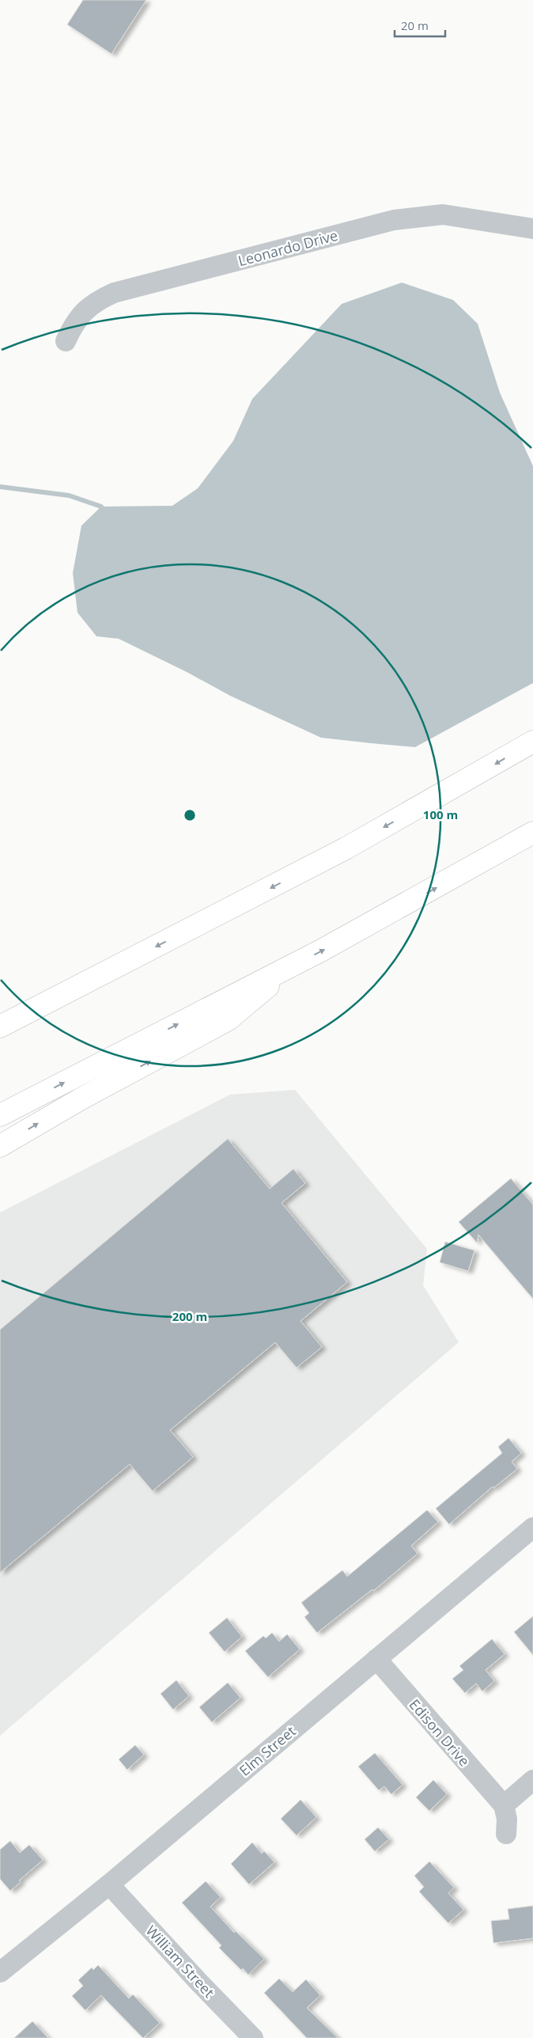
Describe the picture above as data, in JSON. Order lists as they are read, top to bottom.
{
  "streets": {
    "street": [
      "Leonardo Drive",
      "Edison Drive",
      "Elm Street",
      "William Street"
    ]
  },
  "crossings": [
    ["Edison Drive", "Elm Street"],
    ["Elm Street", "William Street"]
  ],
  "scale_bar": "20 m",
  "rings": ["100 m", "200 m"]
}
